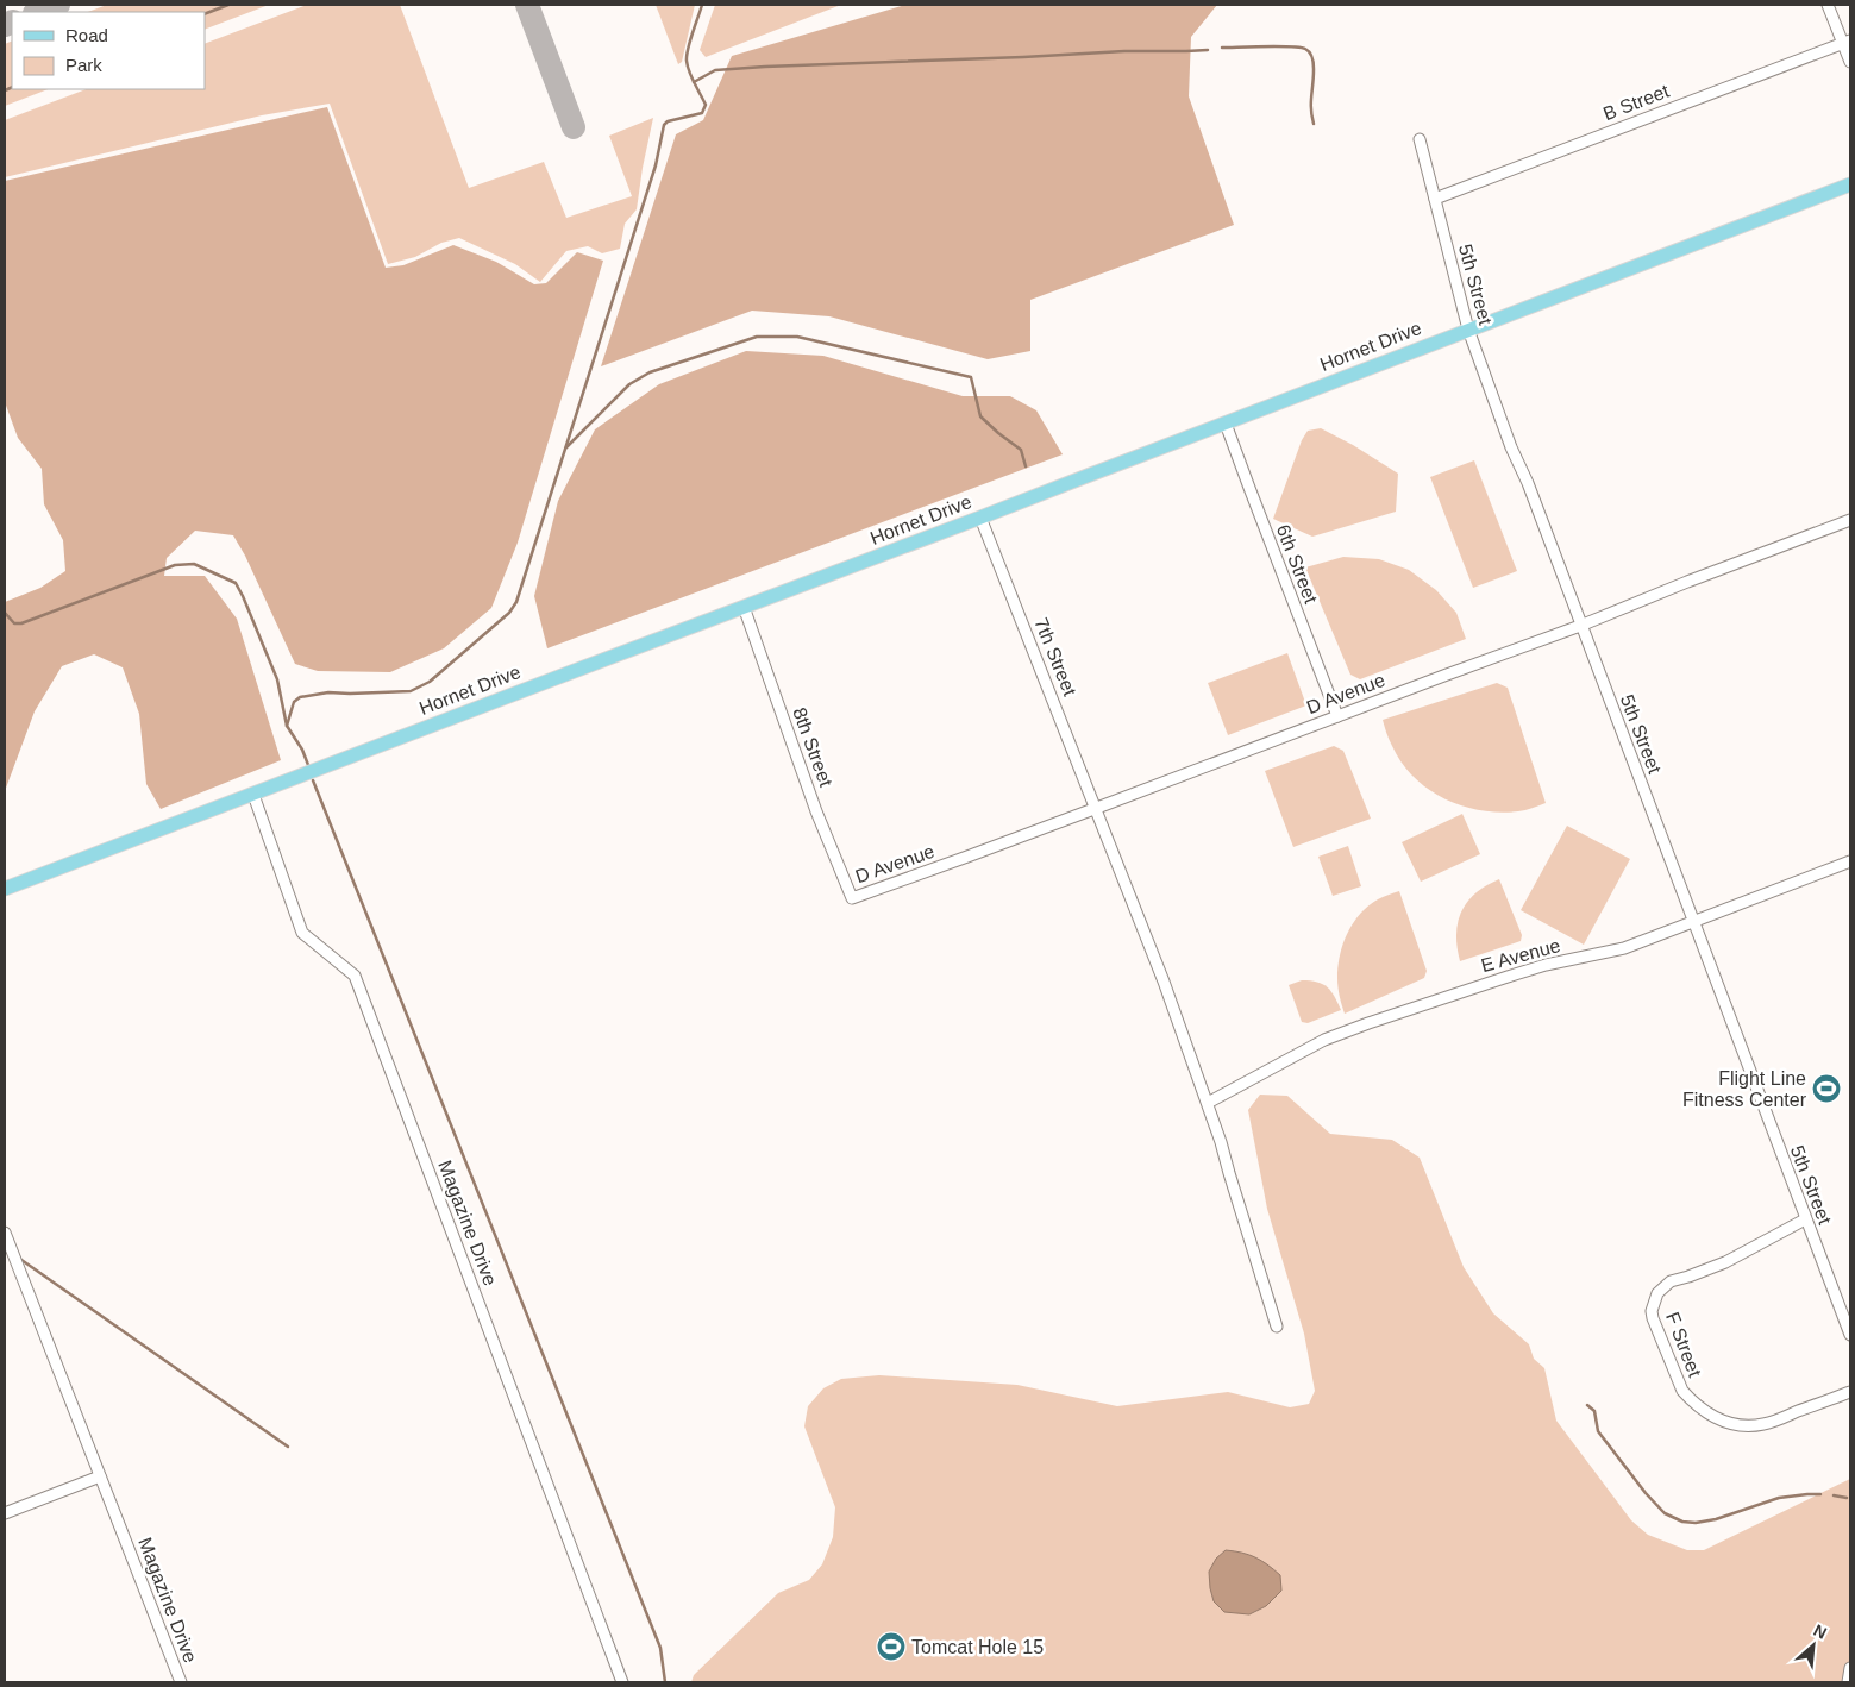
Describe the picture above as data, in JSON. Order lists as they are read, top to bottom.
{
  "streets": {
    "main road": ["Hornet Drive"],
    "street": [
      "B Street",
      "5th Street",
      "6th Street",
      "7th Street",
      "D Avenue",
      "8th Street",
      "E Avenue",
      "Magazine Drive",
      "F Street"
    ]
  },
  "crossings": [
    ["B Street", "5th Street"],
    ["5th Street", "Hornet Drive"],
    ["5th Street", "D Avenue"],
    ["5th Street", "E Avenue"],
    ["5th Street", "F Street"],
    ["Hornet Drive", "6th Street"],
    ["Hornet Drive", "7th Street"],
    ["Hornet Drive", "8th Street"],
    ["Hornet Drive", "Magazine Drive"],
    ["6th Street", "D Avenue"],
    ["7th Street", "D Avenue"],
    ["7th Street", "E Avenue"],
    ["D Avenue", "8th Street"]
  ],
  "places": {
    "sports": ["Flight Line Fitness Center", "Tomcat Hole 15"]
  },
  "legend": ["Road", "Park"],
  "north": "top right"
}
